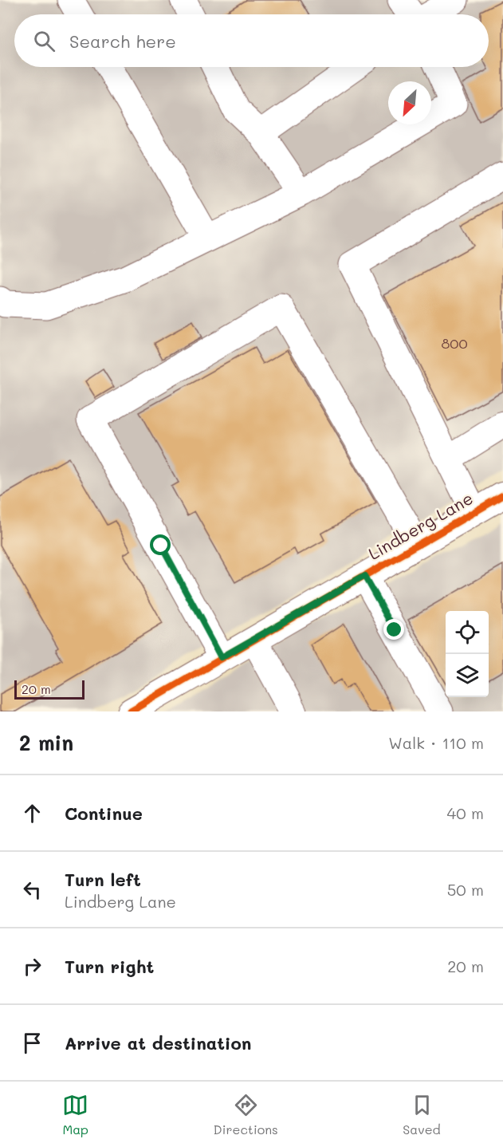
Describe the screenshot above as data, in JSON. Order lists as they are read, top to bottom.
{
  "streets": {
    "street": ["Lindberg Lane"]
  },
  "house_numbers": ["800"],
  "scale_bar": "20 m",
  "north": "bottom left",
  "page": {
    "search": "Search here",
    "scale": "20 m",
    "heading": ["2 min", "Walk · 110 m"],
    "list": [
      ["Continue", "40 m"],
      ["Turn left", "Lindberg Lane", "50 m"],
      ["Turn right", "20 m"],
      "Arrive at destination"
    ],
    "nav": ["Map", "Directions", "Saved"]
  }
}
